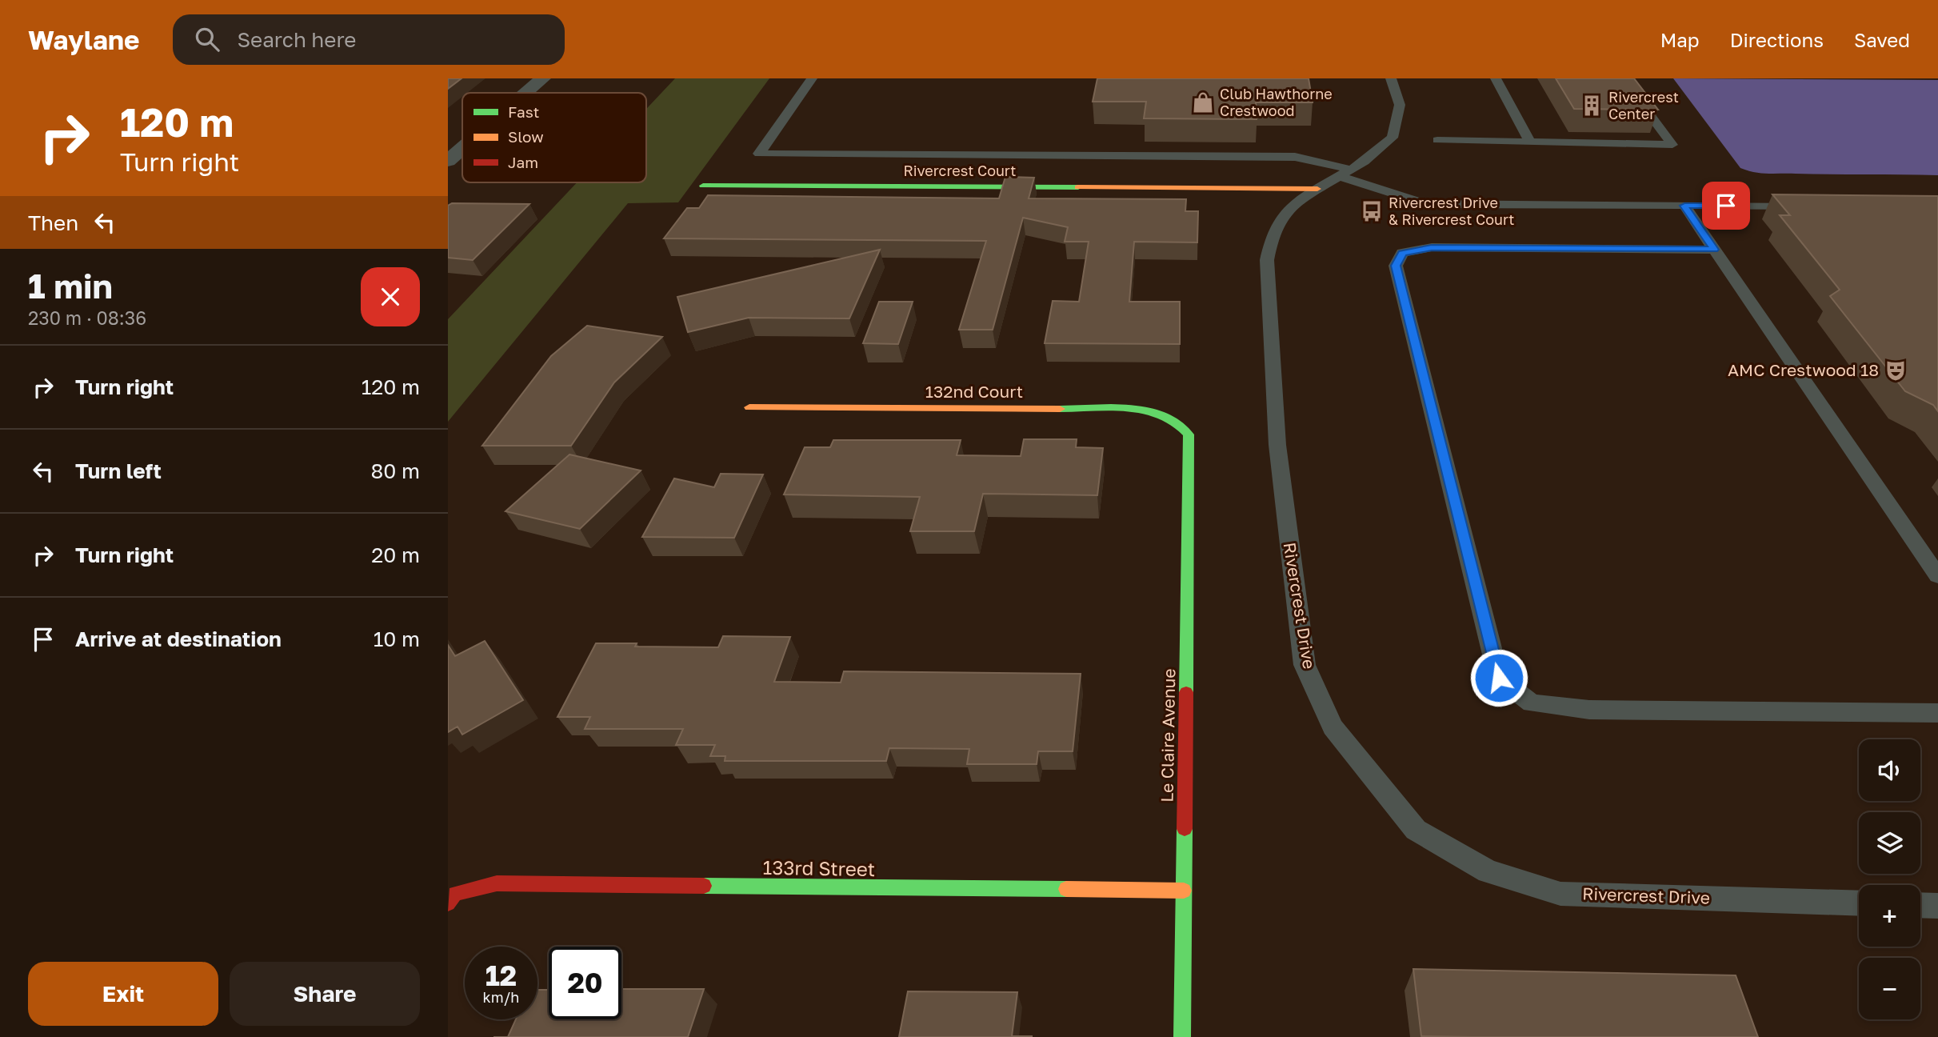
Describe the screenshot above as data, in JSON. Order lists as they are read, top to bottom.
{
  "streets": {
    "street": [
      "Rivercrest Court",
      "132nd Court",
      "Le Claire Avenue",
      "133rd Street"
    ],
    "lane": ["Rivercrest Drive"]
  },
  "crossings": [
    ["Rivercrest Court", "Rivercrest Drive"],
    ["132nd Court", "Le Claire Avenue"],
    ["Le Claire Avenue", "133rd Street"]
  ],
  "places": {
    "shop": ["Club Hawthorne Crestwood"],
    "building": ["Rivercrest Center"],
    "bus stop": ["Rivercrest Drive & Rivercrest Court"],
    "theatre": ["AMC Crestwood 18"]
  },
  "legend": ["Fast", "Slow", "Jam"],
  "page": {
    "header": "Waylane",
    "search": "Search here",
    "nav": ["Map", "Directions", "Saved"],
    "turn": ["120 m", "Turn right"],
    "then": "Then",
    "heading": ["1 min", "230 m · 08:36"],
    "list": [
      {
        "name": "Turn right",
        "value": "120 m"
      },
      {
        "name": "Turn left",
        "value": "80 m"
      },
      {
        "name": "Turn right",
        "value": "20 m"
      },
      {
        "name": "Arrive at destination",
        "value": "10 m"
      }
    ],
    "map_buttons": ["+", "−"],
    "speed": "12 km/h",
    "limit": "20",
    "buttons": ["Exit", "Share"]
  }
}
